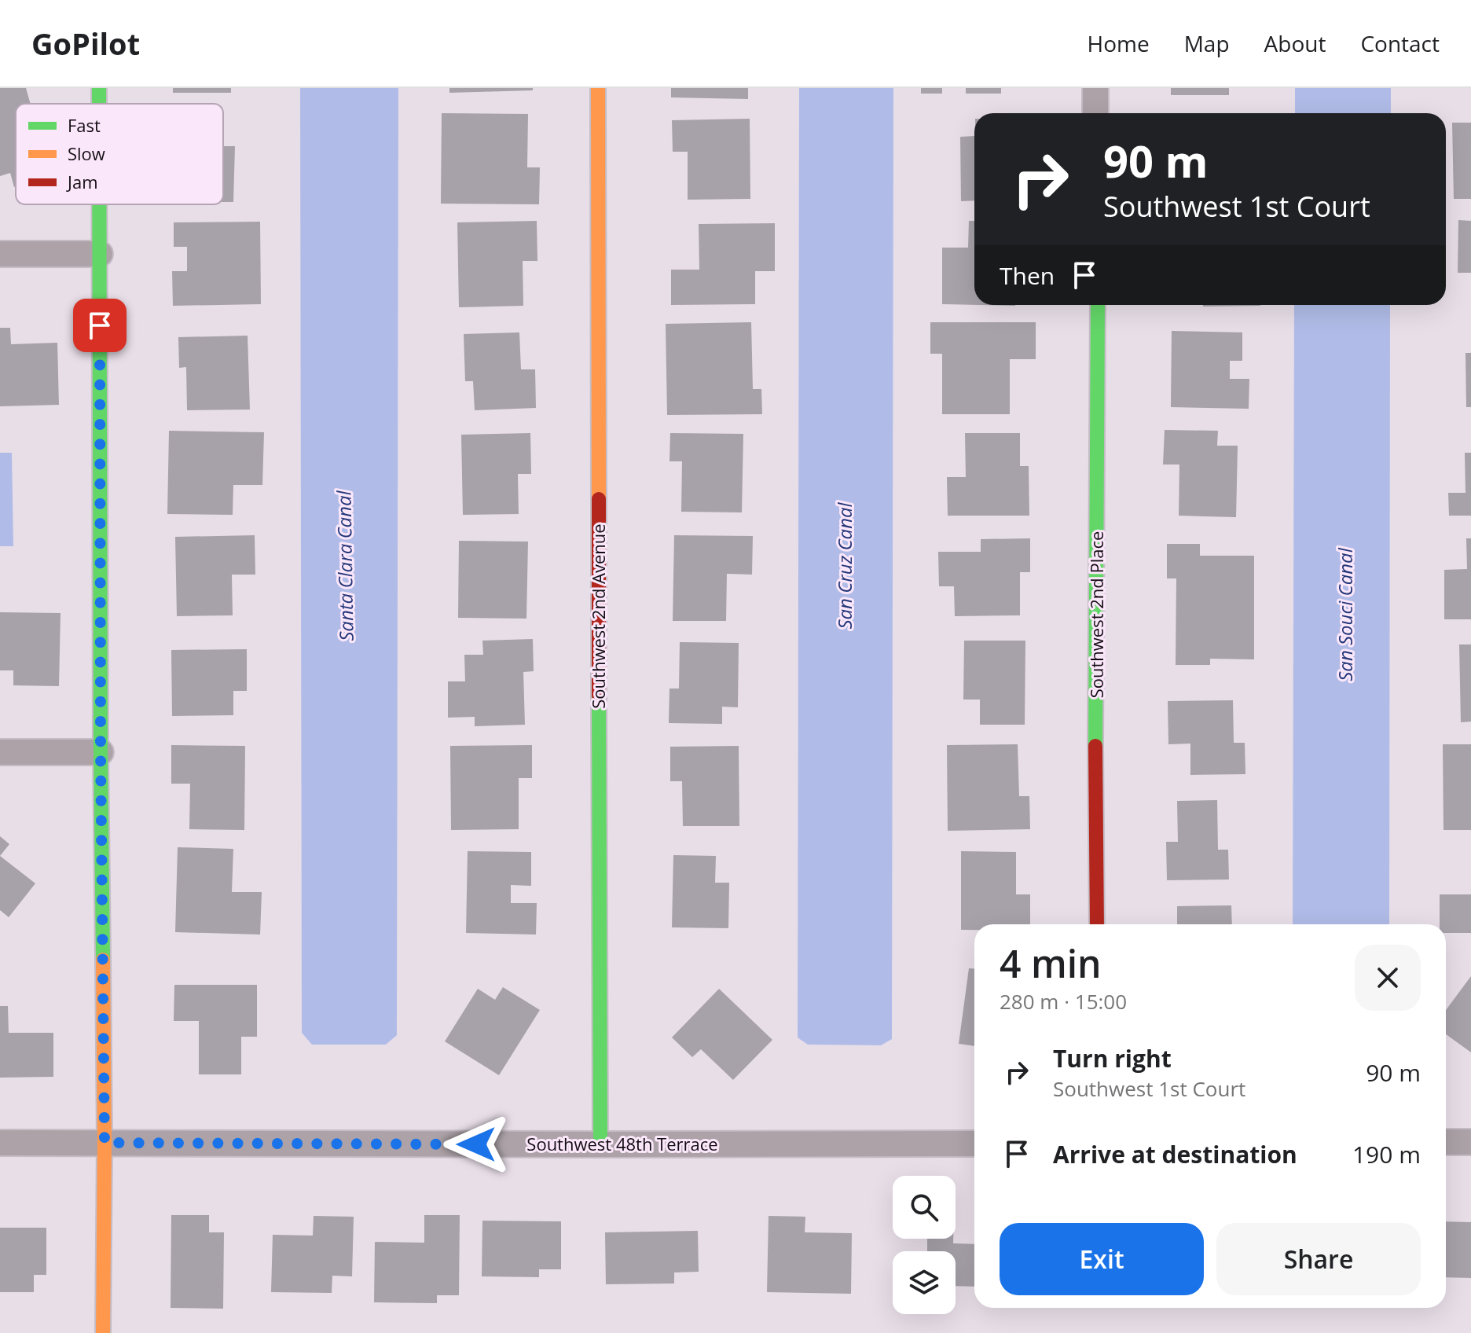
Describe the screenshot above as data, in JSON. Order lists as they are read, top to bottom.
{
  "streets": {
    "street": ["Southwest 2nd Place", "Southwest 2nd Avenue", "Southwest 48th Terrace"]
  },
  "crossings": [
    ["Southwest 2nd Avenue", "Southwest 48th Terrace"]
  ],
  "water": ["Santa Clara Canal", "San Cruz Canal", "San Souci Canal"],
  "legend": ["Fast", "Slow", "Jam"],
  "page": {
    "header": "GoPilot",
    "nav": [
      "Home",
      "Map",
      "About",
      "Contact"
    ],
    "turn": ["90 m", "Southwest 1st Court"],
    "then": "Then",
    "heading": ["4 min", "280 m · 15:00"],
    "list": [
      {
        "name": "Turn right",
        "note": "Southwest 1st Court",
        "value": "90 m"
      },
      {
        "name": "Arrive at destination",
        "value": "190 m"
      }
    ],
    "buttons": ["Exit", "Share"]
  }
}
